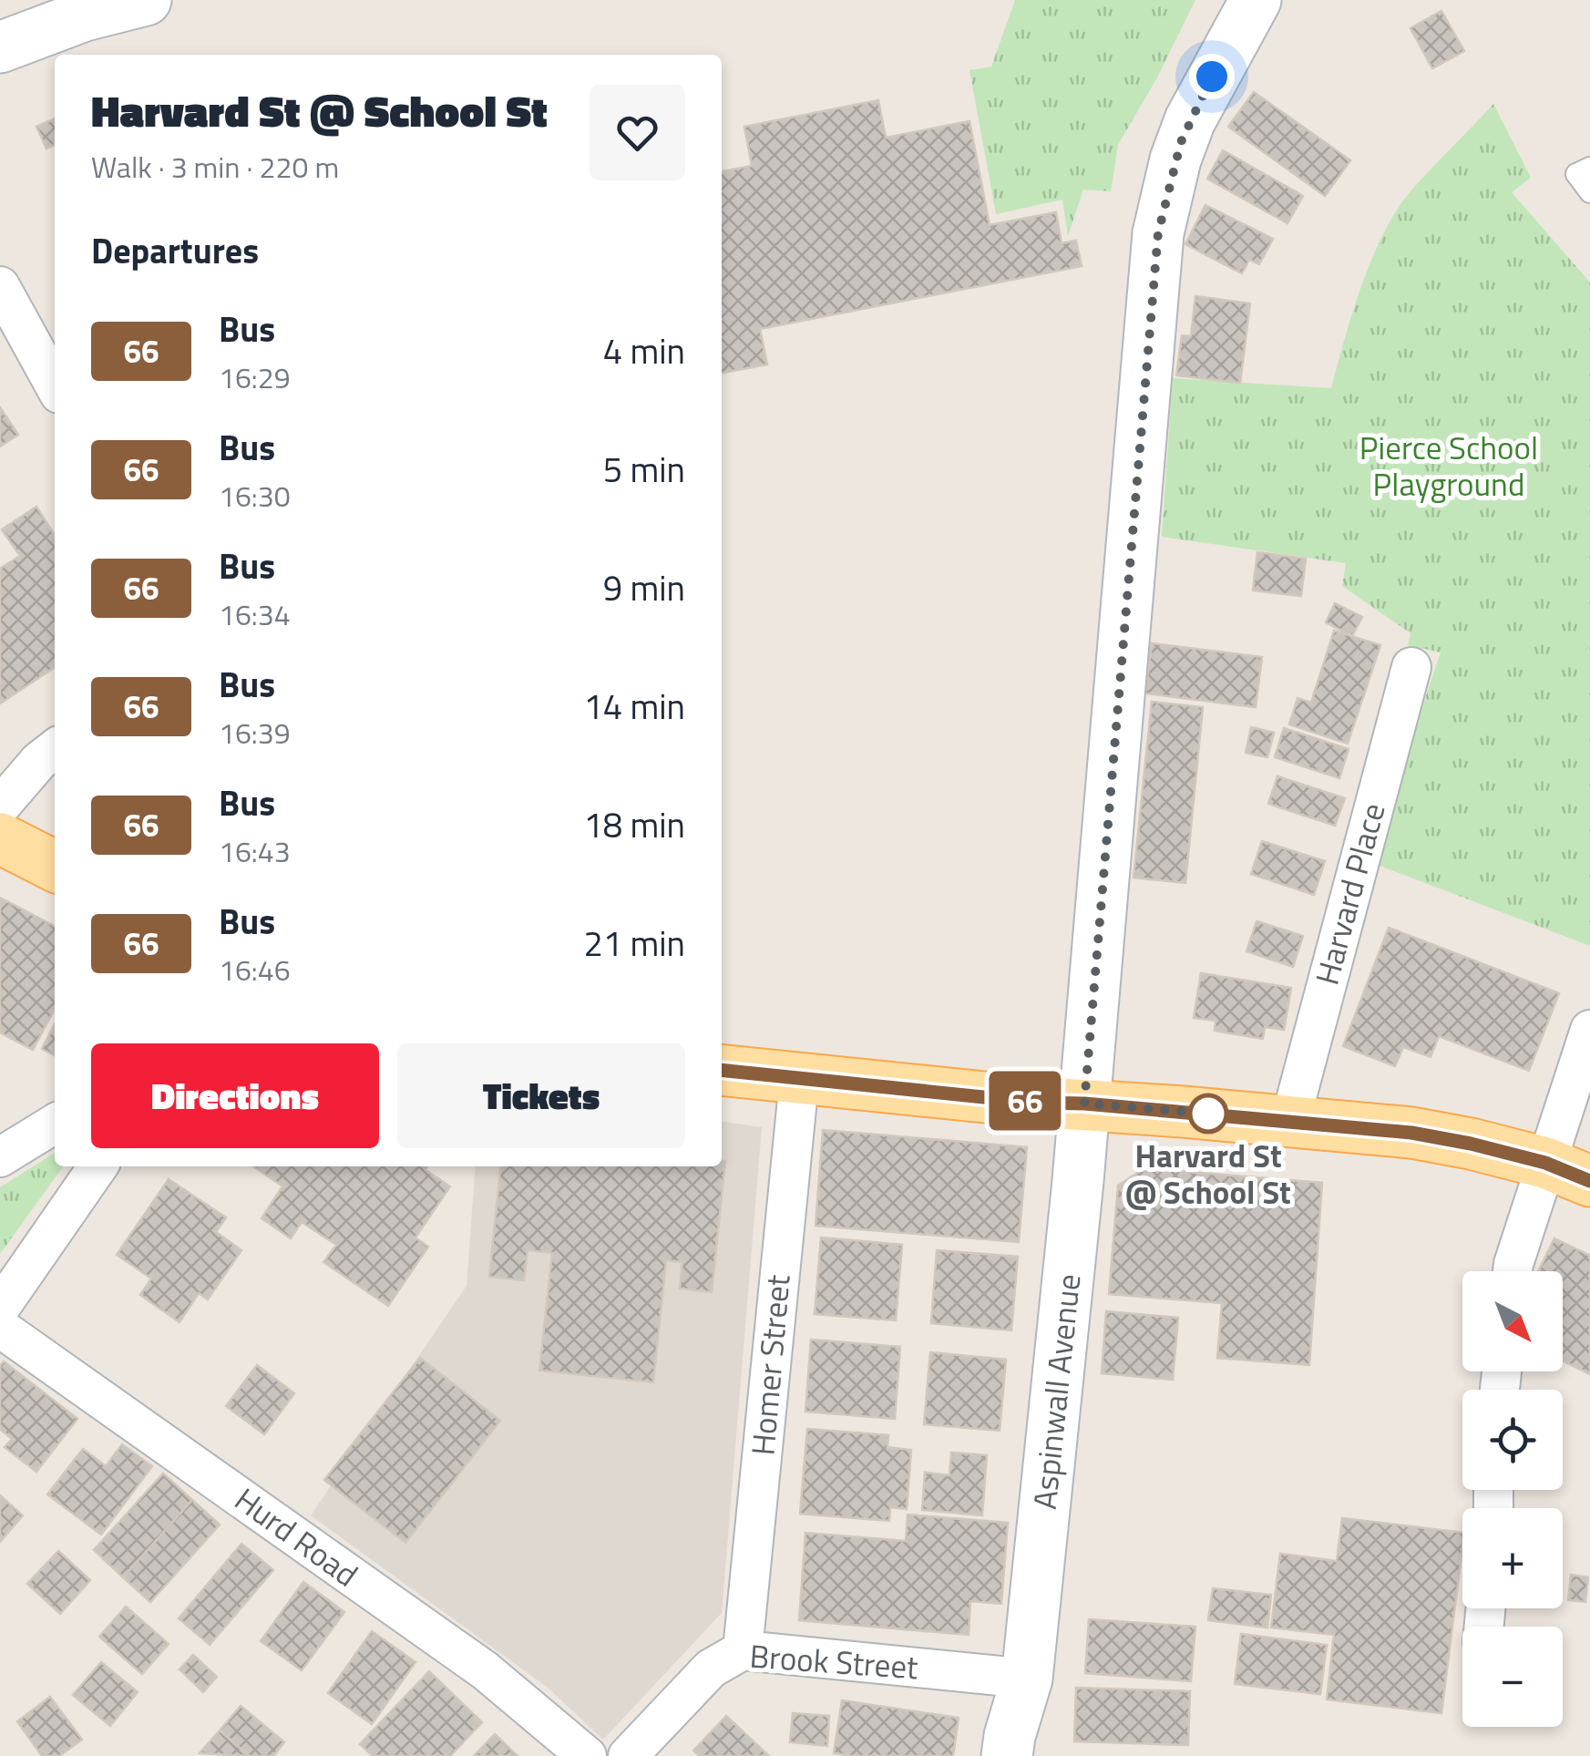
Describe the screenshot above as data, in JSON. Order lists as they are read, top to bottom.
{
  "streets": {
    "main road": ["Aspinwall Avenue"],
    "street": [
      "Harvard Place",
      "Homer Street",
      "Hurd Road",
      "Brook Street"
    ]
  },
  "crossings": [
    ["Homer Street", "Brook Street"],
    ["Aspinwall Avenue", "Brook Street"]
  ],
  "parks": ["Pierce School Playground"],
  "places": ["Harvard St @ School St"],
  "lines": ["bus line 66"],
  "north": "bottom right",
  "page": {
    "on_map": "66",
    "heading": [
      ["Harvard St @ School St", "Walk · 3 min · 220 m"],
      "Departures"
    ],
    "list": [
      {
        "mark": "66",
        "name": "Bus",
        "note": "16:29",
        "value": "4 min"
      },
      {
        "mark": "66",
        "name": "Bus",
        "note": "16:30",
        "value": "5 min"
      },
      {
        "mark": "66",
        "name": "Bus",
        "note": "16:34",
        "value": "9 min"
      },
      {
        "mark": "66",
        "name": "Bus",
        "note": "16:39",
        "value": "14 min"
      },
      {
        "mark": "66",
        "name": "Bus",
        "note": "16:43",
        "value": "18 min"
      },
      {
        "mark": "66",
        "name": "Bus",
        "note": "16:46",
        "value": "21 min"
      }
    ],
    "buttons": ["Directions", "Tickets"],
    "map_buttons": ["+", "−"]
  }
}
